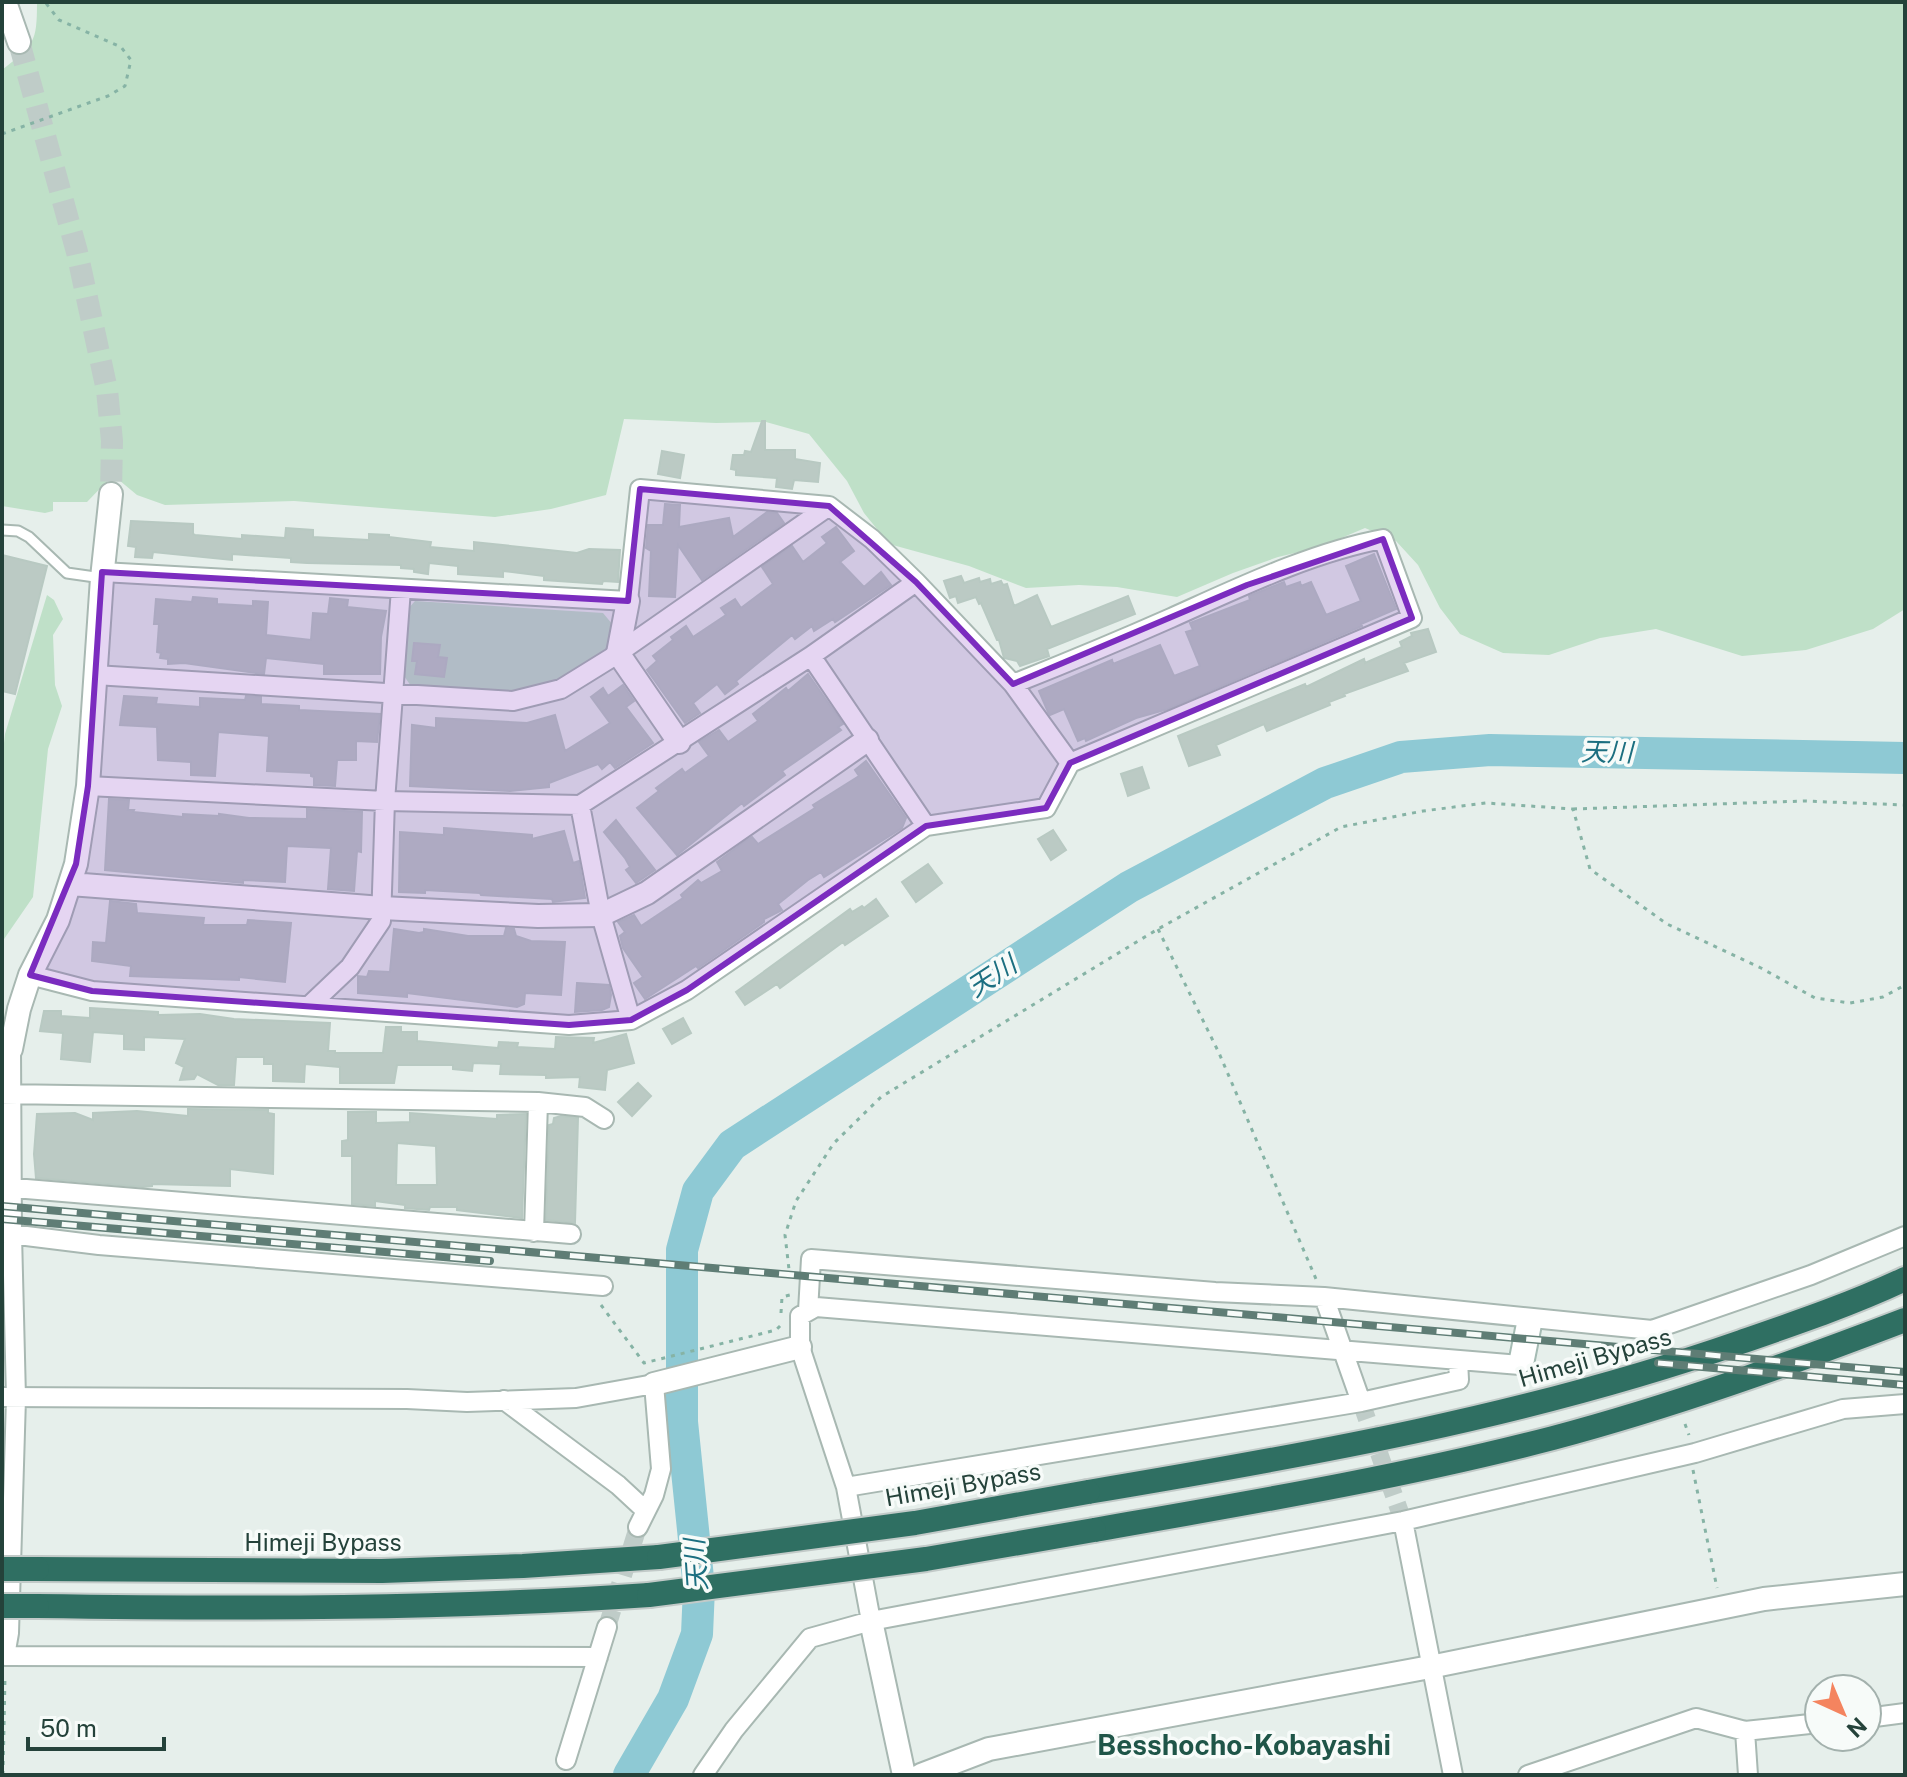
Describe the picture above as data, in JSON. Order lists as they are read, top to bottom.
{
  "streets": {
    "highway": ["Himeji Bypass"]
  },
  "districts": ["Besshocho-Kobayashi"],
  "water": ["天川"],
  "scale_bar": "50 m",
  "north": "bottom right"
}
